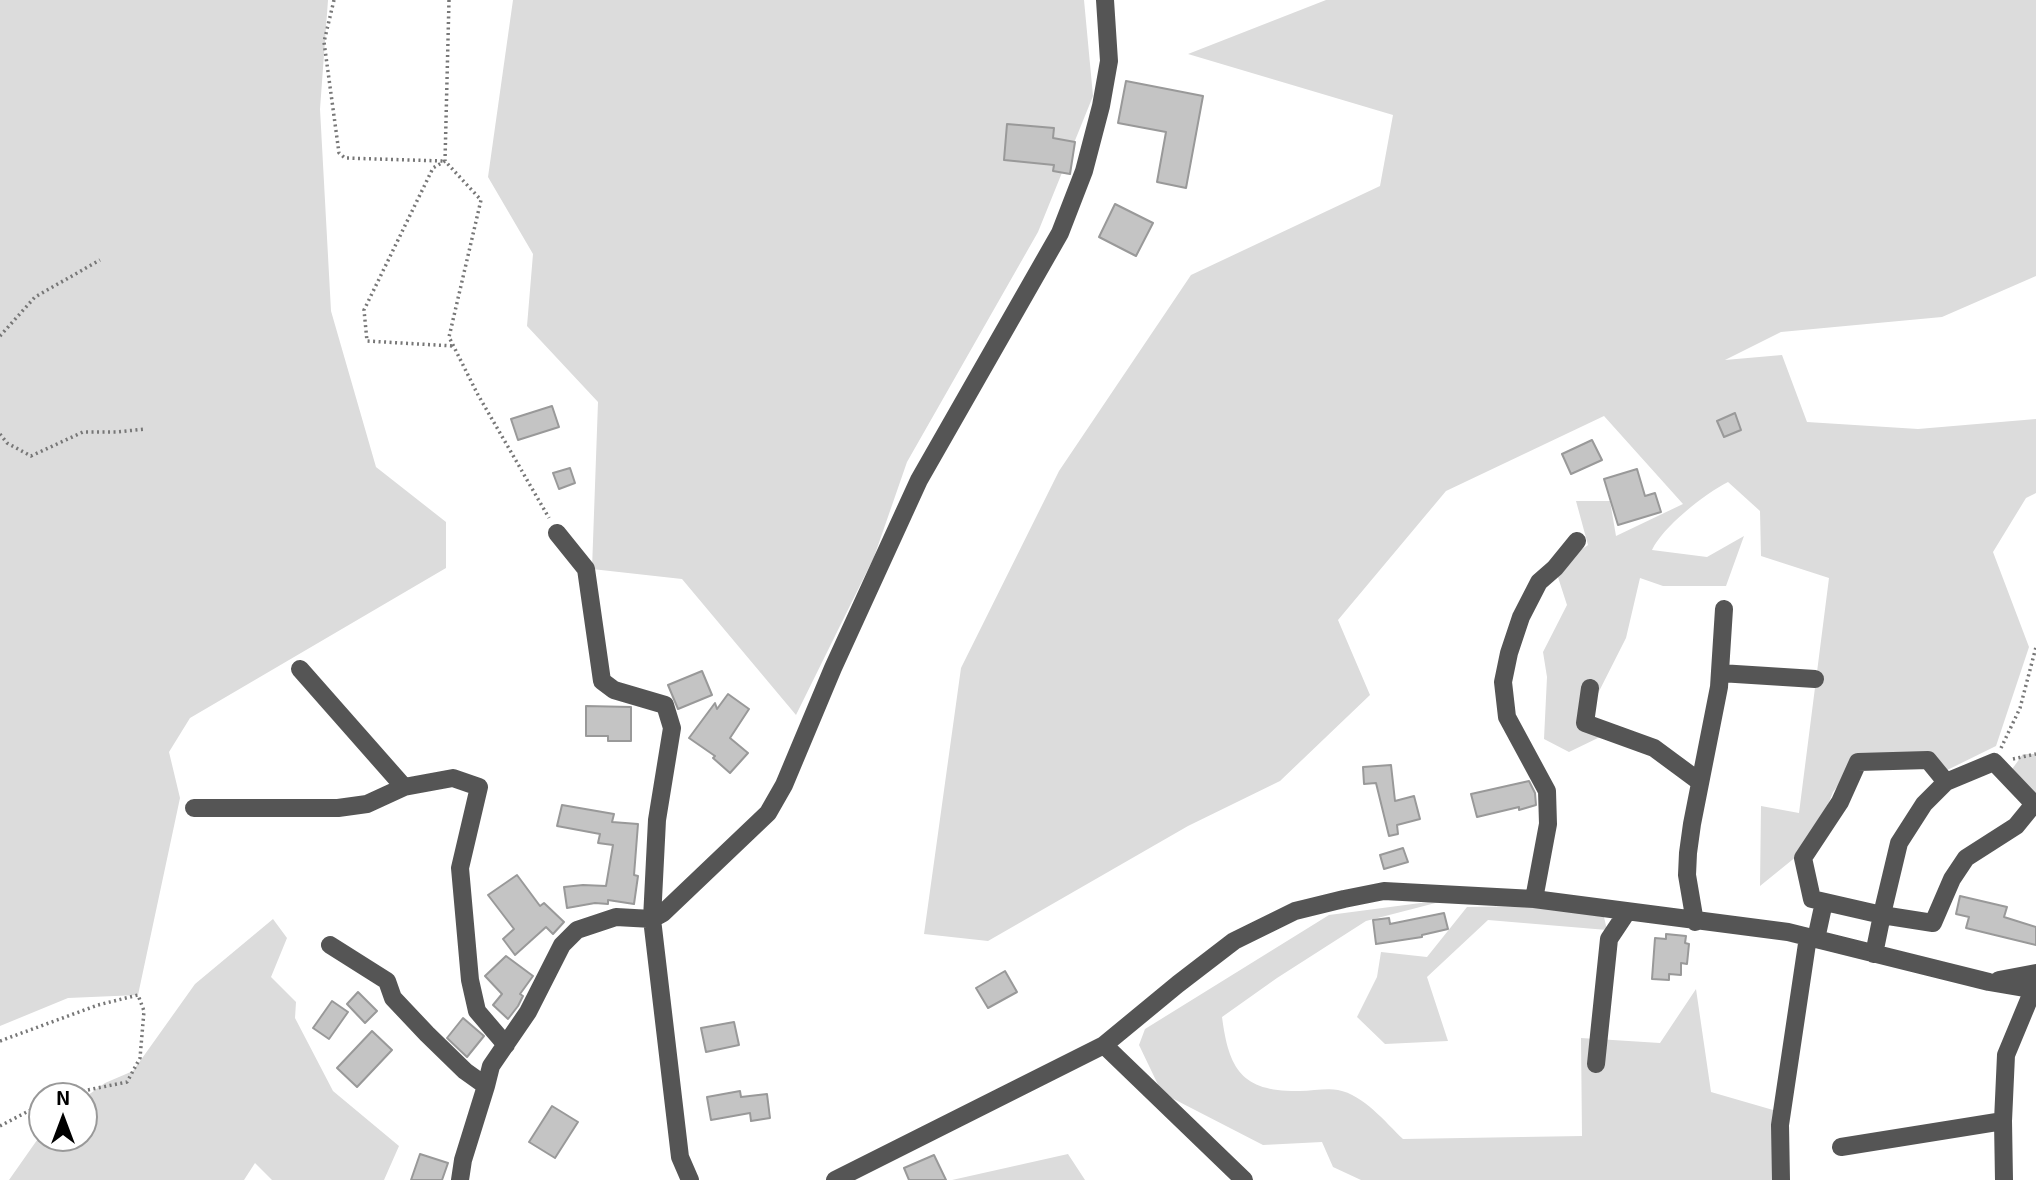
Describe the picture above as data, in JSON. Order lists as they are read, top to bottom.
{
  "north": "top"
}
